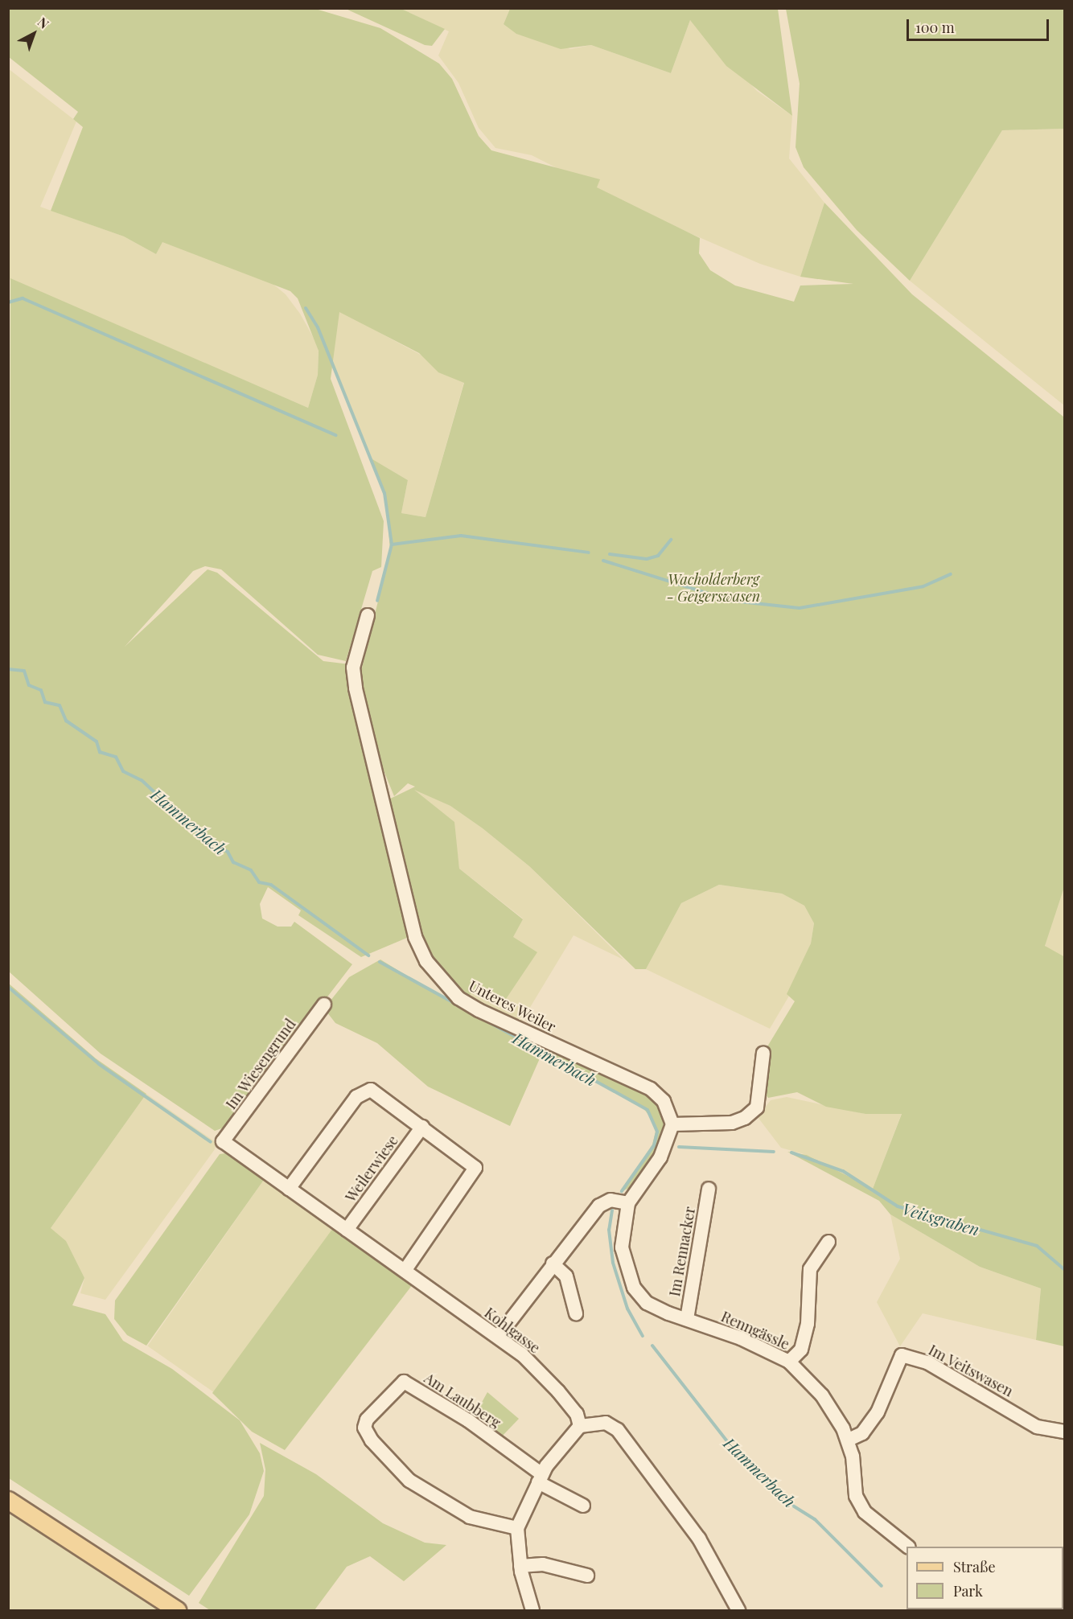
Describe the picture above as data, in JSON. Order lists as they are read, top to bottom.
{
  "streets": {
    "street": [
      "Unteres Weiler",
      "Im Wiesengrund",
      "Weilerwiese",
      "Im Rennacker",
      "Kohlgasse",
      "Renngässle",
      "Im Veitswasen",
      "Am Laubberg"
    ]
  },
  "crossings": [
    ["Im Wiesengrund", "Kohlgasse"],
    ["Weilerwiese", "Kohlgasse"],
    ["Im Rennacker", "Renngässle"],
    ["Renngässle", "Im Veitswasen"]
  ],
  "water": ["Hammerbach", "Veitsgraben"],
  "parks": ["Wacholderberg - Geigerswasen"],
  "legend": ["Straße", "Park"],
  "scale_bar": "100 m",
  "north": "top right"
}
